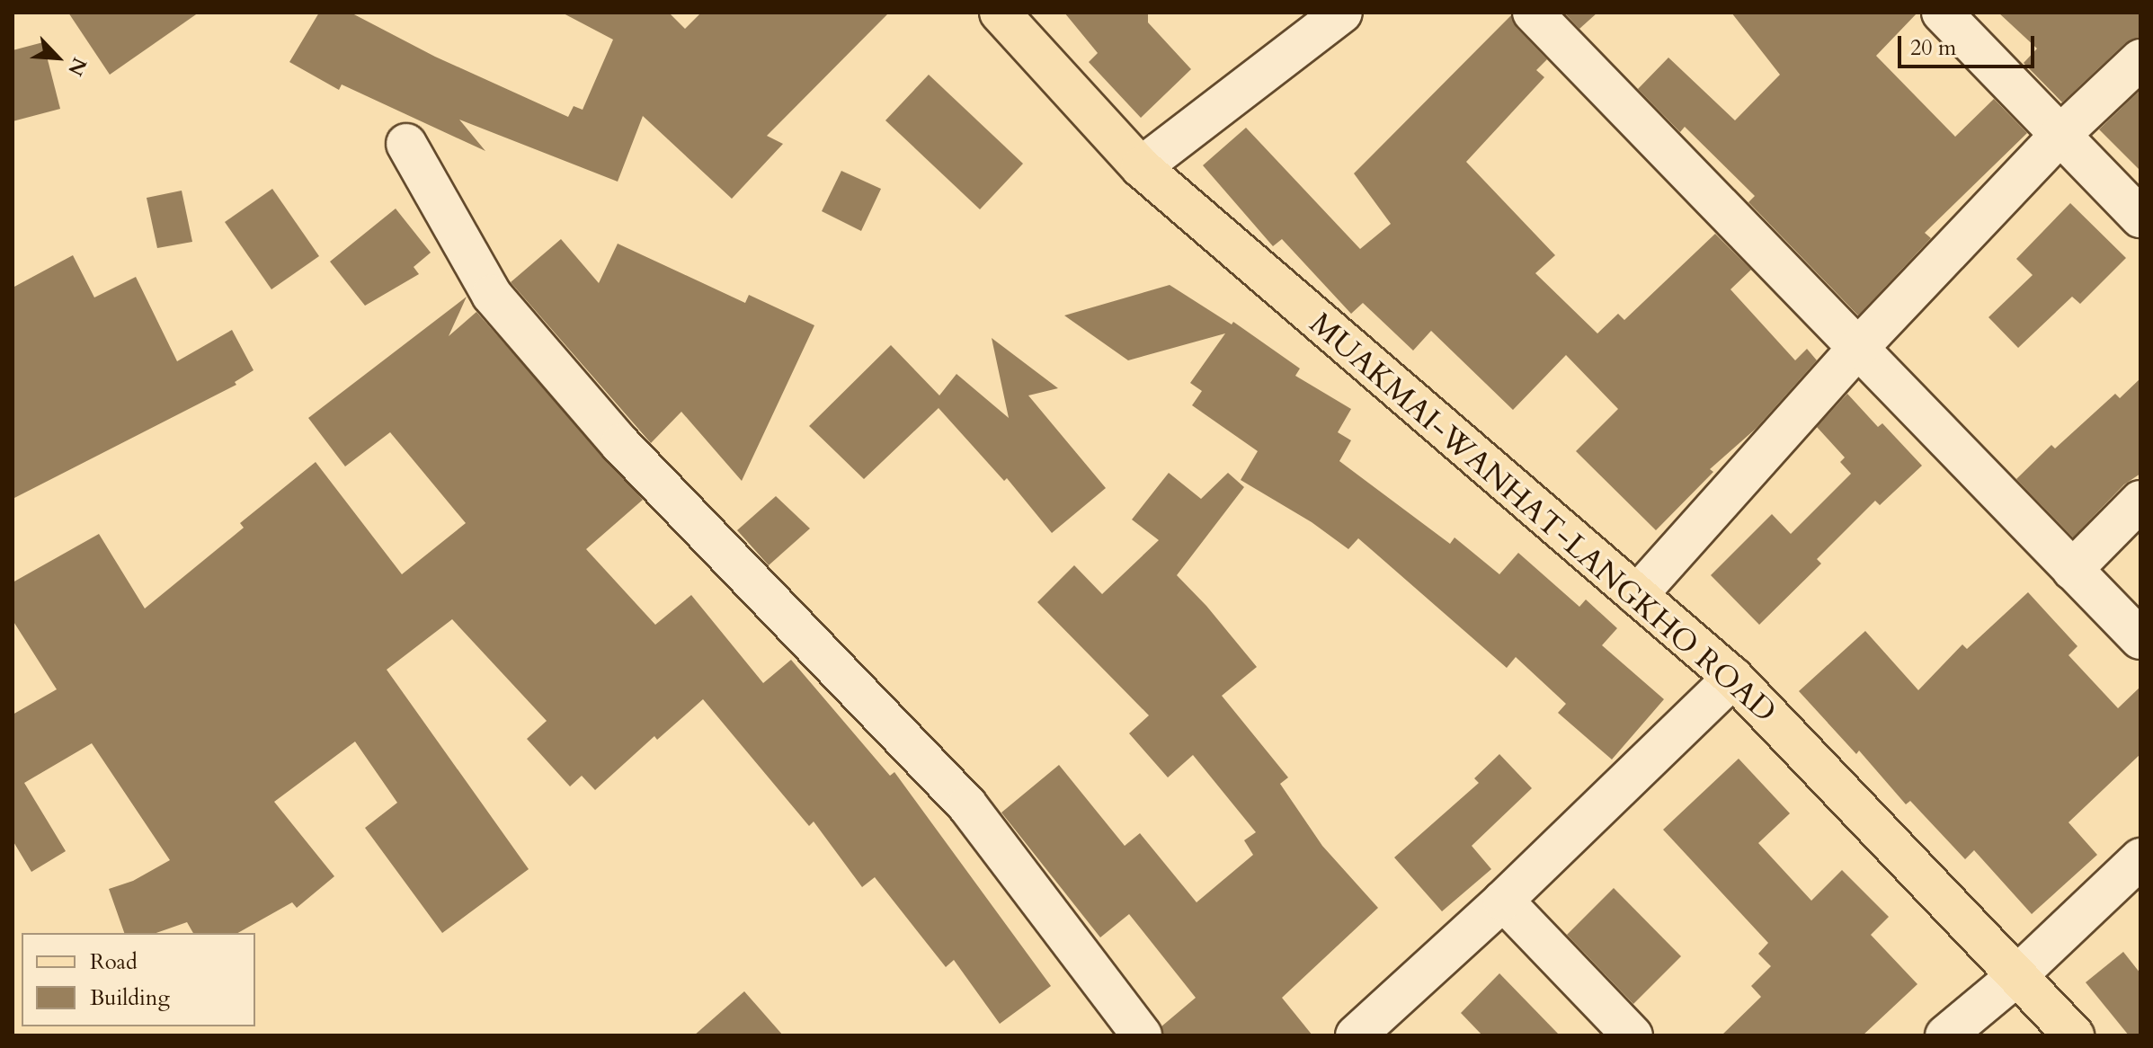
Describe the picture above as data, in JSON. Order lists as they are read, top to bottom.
{
  "streets": {
    "main road": ["MUAKMAI-WANHAT-LANGKHO ROAD"]
  },
  "legend": ["Road", "Building"],
  "scale_bar": "20 m",
  "north": "bottom right"
}
